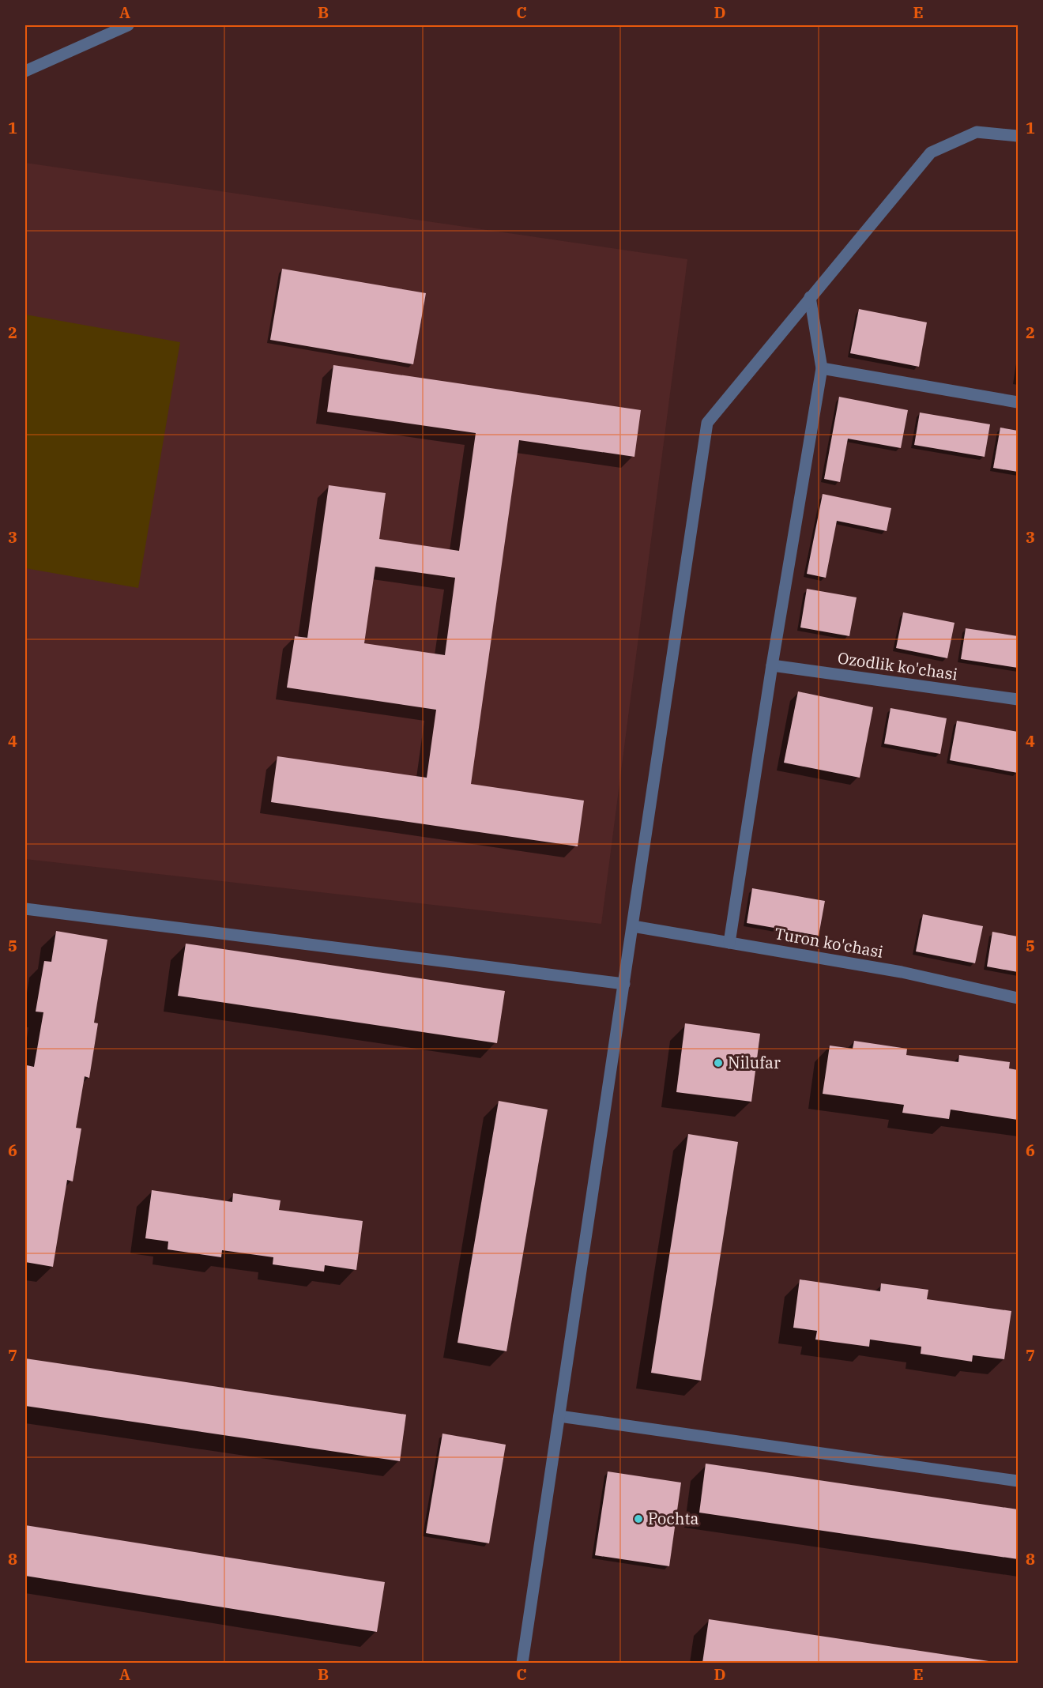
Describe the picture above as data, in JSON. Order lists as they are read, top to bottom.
{
  "streets": {
    "street": ["Ozodlik ko'chasi", "Turon ko'chasi"]
  },
  "places": ["Nilufar", "Pochta"],
  "grid": {
    "columns": [
      "A",
      "B",
      "C",
      "D",
      "E"
    ],
    "rows": [
      "1",
      "2",
      "3",
      "4",
      "5",
      "6",
      "7",
      "8"
    ]
  }
}
